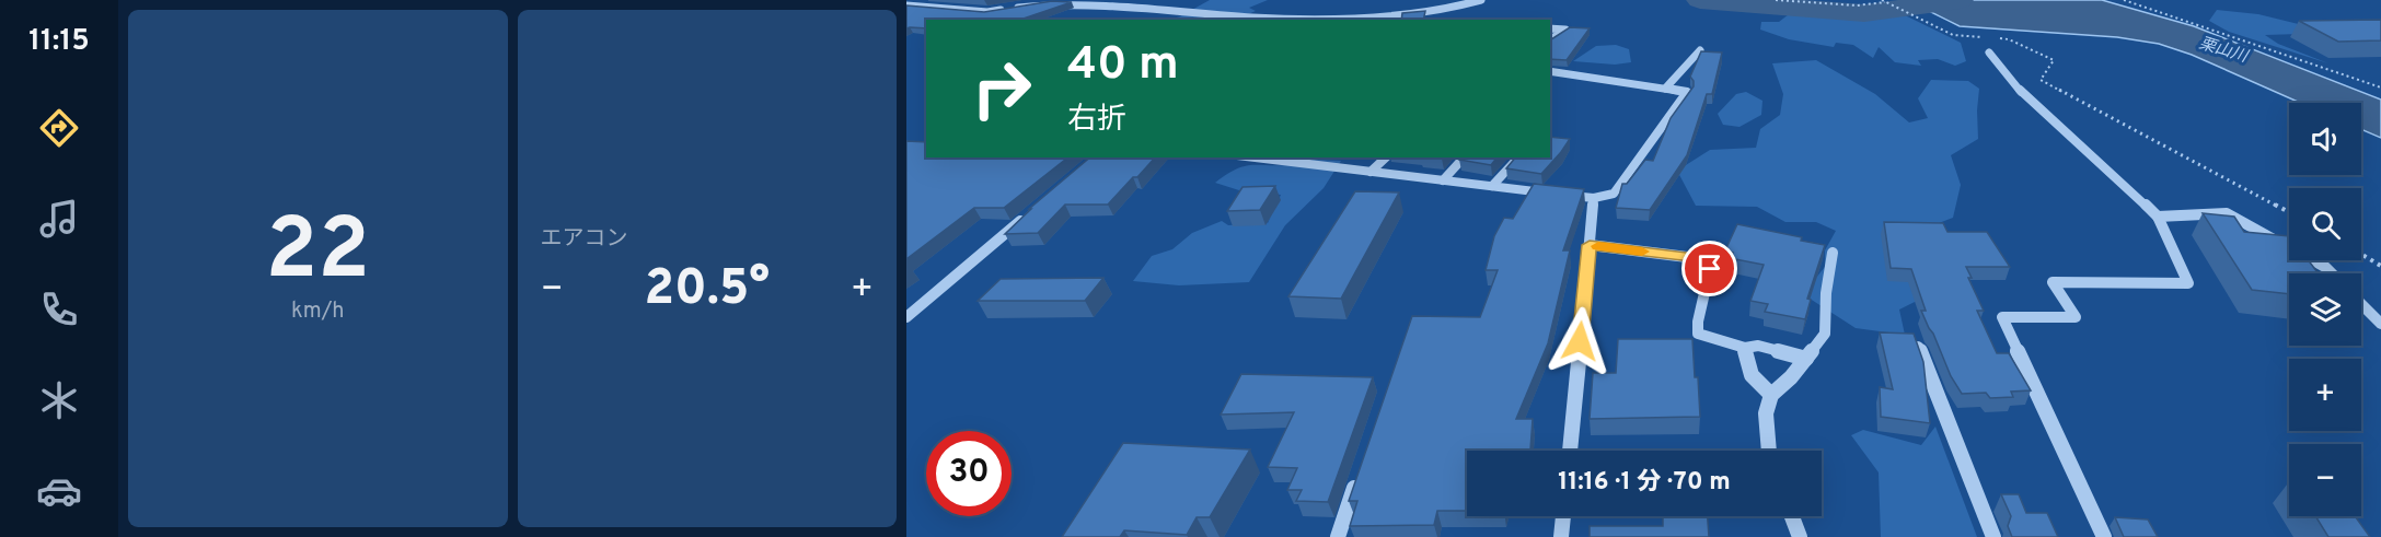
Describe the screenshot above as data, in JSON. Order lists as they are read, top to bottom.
{
  "water": ["栗山川"],
  "page": {
    "tabs": "11:15",
    "tile": [
      ["22", "km/h"],
      "エアコン"
    ],
    "turn": ["40 m", "右折"],
    "map_buttons": ["+", "−"],
    "heat": ["−", "20.5°", "+"],
    "limit": "30",
    "trip": "11:16 · 1 分 · 70 m"
  }
}
